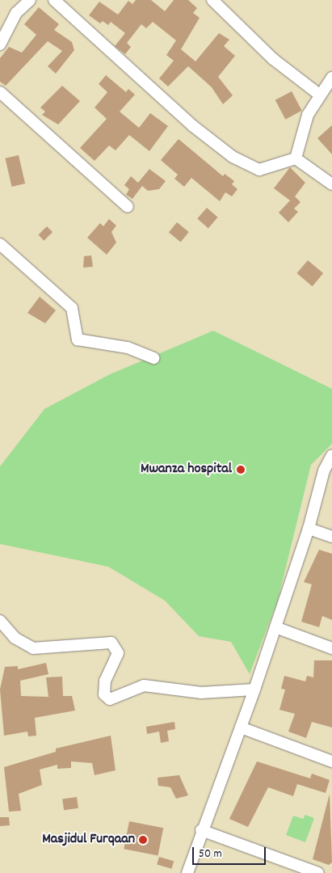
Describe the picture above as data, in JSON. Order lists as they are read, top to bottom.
{
  "places": ["Mwanza hospital", "Masjidul Furqaan"],
  "scale_bar": "50 m"
}
